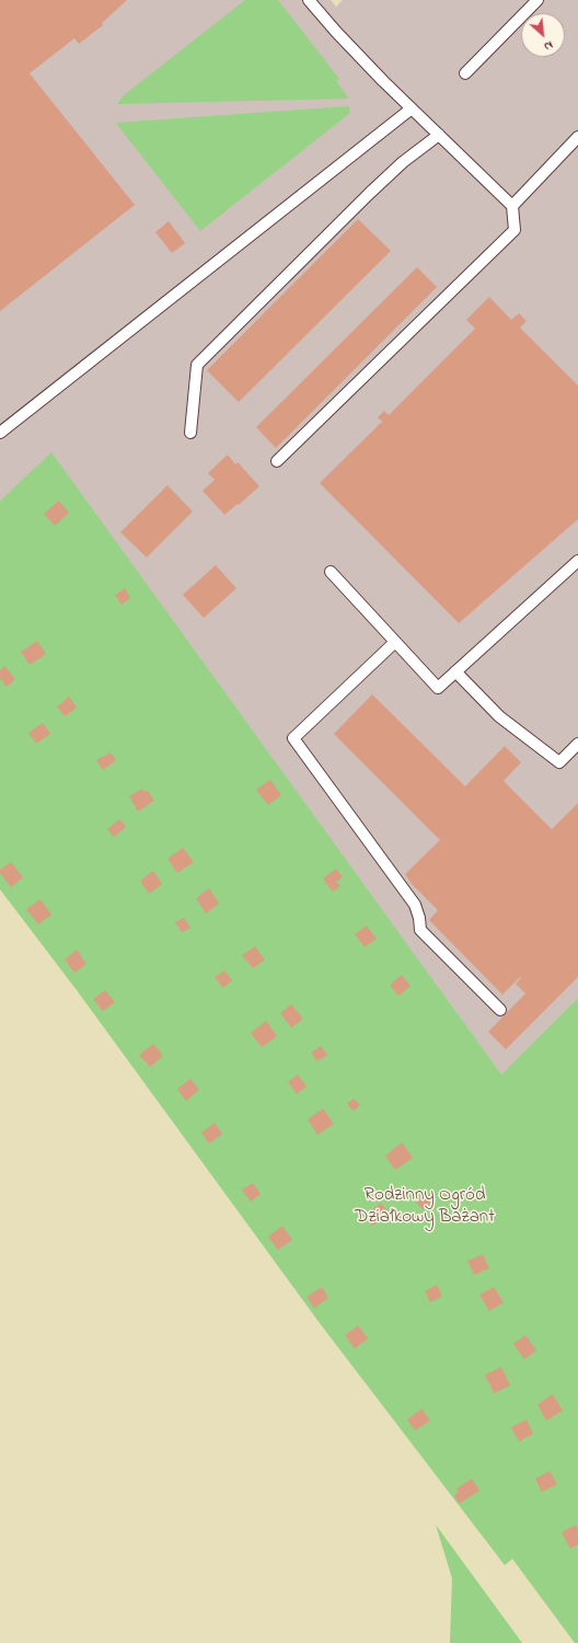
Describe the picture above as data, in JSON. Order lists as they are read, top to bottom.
{
  "parks": ["Rodzinny Ogród Działkowy Bażant"],
  "north": "bottom right"
}
